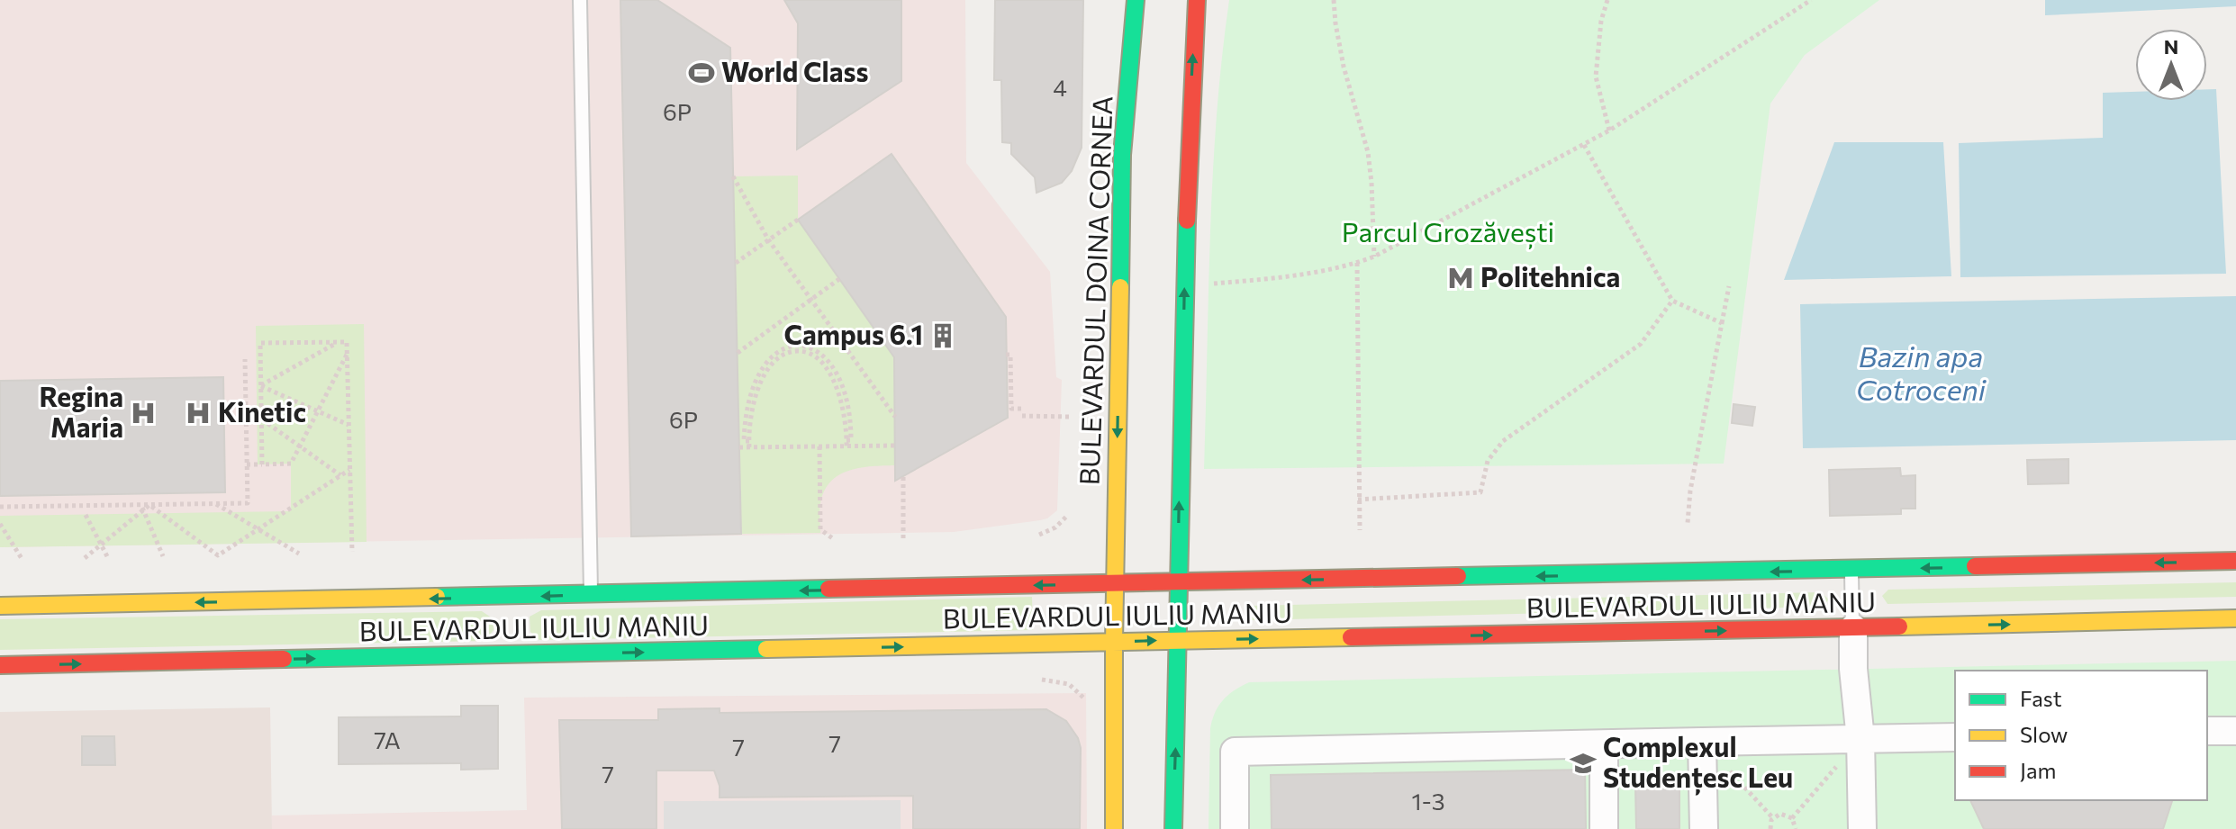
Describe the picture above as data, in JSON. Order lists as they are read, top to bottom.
{
  "streets": {
    "main road": ["BULEVARDUL DOINA CORNEA", "BULEVARDUL IULIU MANIU"]
  },
  "crossings": [
    ["BULEVARDUL DOINA CORNEA", "BULEVARDUL IULIU MANIU"]
  ],
  "water": ["Bazin apa Cotroceni"],
  "parks": ["Parcul Grozăvești"],
  "places": {
    "sports": ["World Class"],
    "metro station": ["Politehnica"],
    "building": ["Campus 6.1"],
    "hospital": ["Regina Maria", "Kinetic"],
    "school or university": ["Complexul Studențesc Leu"]
  },
  "house_numbers": [
    "4",
    "6P",
    "6P",
    "7A",
    "7",
    "7",
    "7",
    "1-3"
  ],
  "legend": ["Fast", "Slow", "Jam"],
  "north": "top"
}
